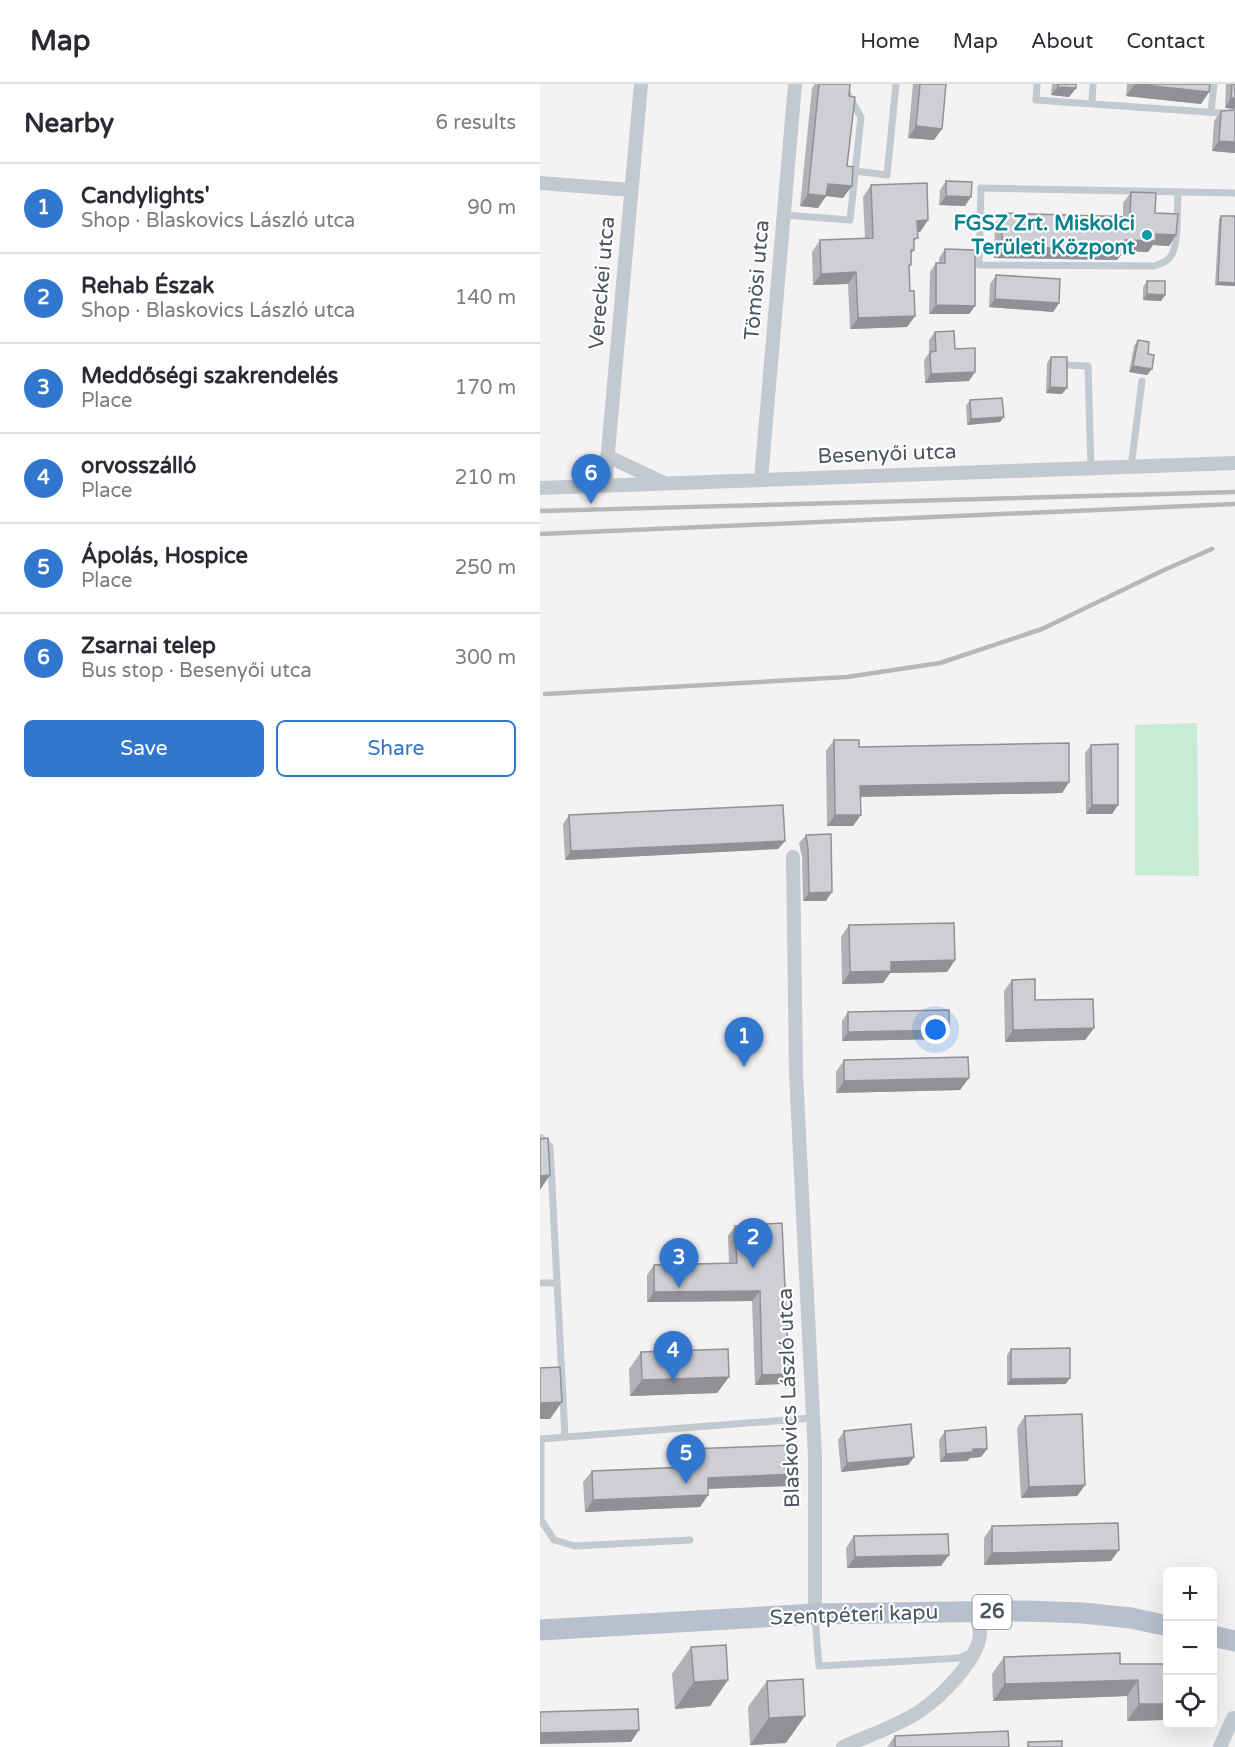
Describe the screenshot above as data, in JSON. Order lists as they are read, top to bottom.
{
  "streets": {
    "main road": ["26", "Szentpéteri kapu"],
    "street": [
      "Tömösi utca",
      "Vereckei utca",
      "Besenyői utca",
      "Blaskovics László utca"
    ]
  },
  "crossings": [
    ["Tömösi utca", "Besenyői utca"],
    ["Vereckei utca", "Besenyői utca"],
    ["Blaskovics László utca", "Szentpéteri kapu"]
  ],
  "places": ["FGSZ Zrt. Miskolci Területi Központ"],
  "page": {
    "header": "Map",
    "nav": [
      "Home",
      "Map",
      "About",
      "Contact"
    ],
    "heading": ["Nearby", "6 results"],
    "list": [
      {
        "mark": "1",
        "name": "Candylights'",
        "note": "Shop · Blaskovics László utca",
        "value": "90 m"
      },
      {
        "mark": "2",
        "name": "Rehab Észak",
        "note": "Shop · Blaskovics László utca",
        "value": "140 m"
      },
      {
        "mark": "3",
        "name": "Meddőségi szakrendelés",
        "note": "Place",
        "value": "170 m"
      },
      {
        "mark": "4",
        "name": "orvosszálló",
        "note": "Place",
        "value": "210 m"
      },
      {
        "mark": "5",
        "name": "Ápolás, Hospice",
        "note": "Place",
        "value": "250 m"
      },
      {
        "mark": "6",
        "name": "Zsarnai telep",
        "note": "Bus stop · Besenyői utca",
        "value": "300 m"
      }
    ],
    "pins": [
      "6",
      "1",
      "2",
      "3",
      "4",
      "5"
    ],
    "buttons": ["Save", "Share"],
    "map_buttons": ["+", "−"]
  }
}
